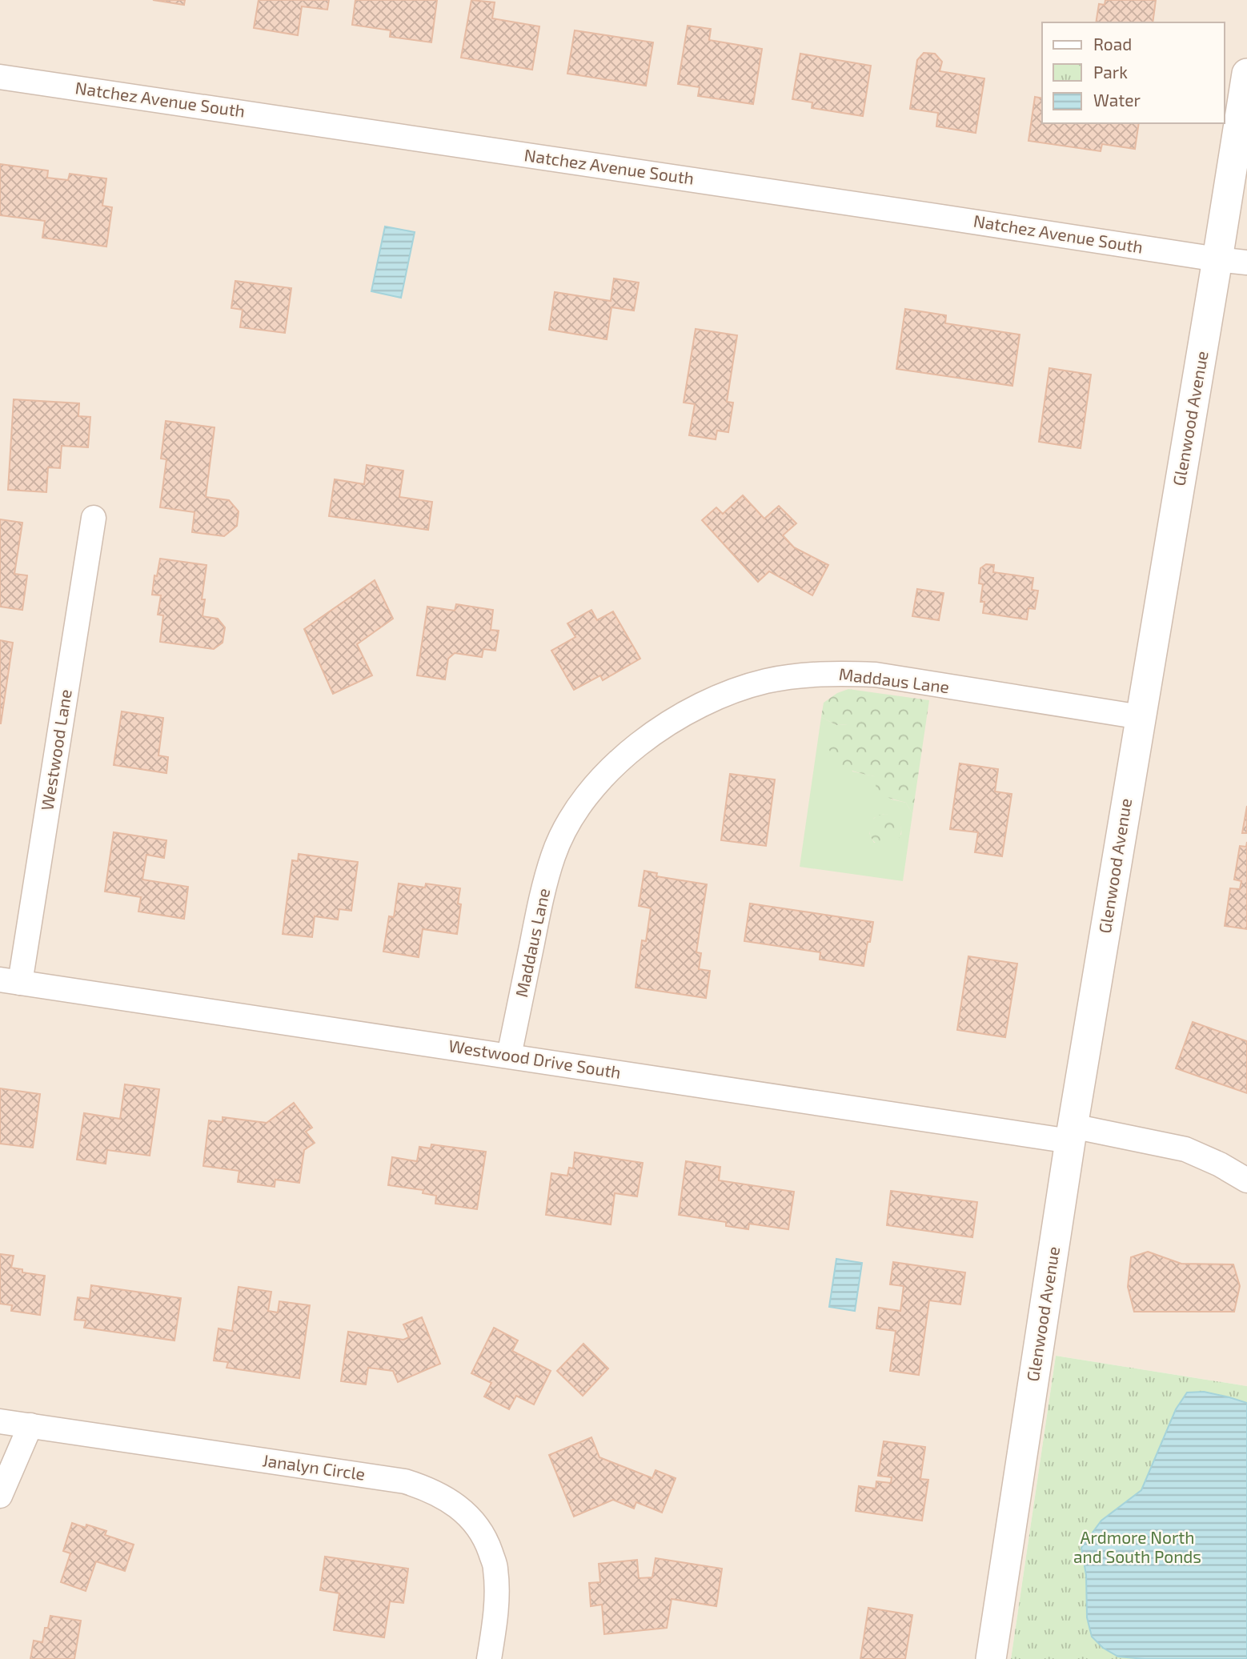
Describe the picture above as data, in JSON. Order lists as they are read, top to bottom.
{
  "streets": {
    "street": [
      "Natchez Avenue South",
      "Glenwood Avenue",
      "Maddaus Lane",
      "Westwood Lane",
      "Westwood Drive South",
      "Janalyn Circle"
    ]
  },
  "crossings": [
    ["Natchez Avenue South", "Glenwood Avenue"],
    ["Glenwood Avenue", "Maddaus Lane"],
    ["Glenwood Avenue", "Westwood Drive South"],
    ["Maddaus Lane", "Westwood Drive South"],
    ["Westwood Lane", "Westwood Drive South"]
  ],
  "parks": ["Ardmore North and South Ponds"],
  "legend": ["Road", "Park", "Water"]
}
